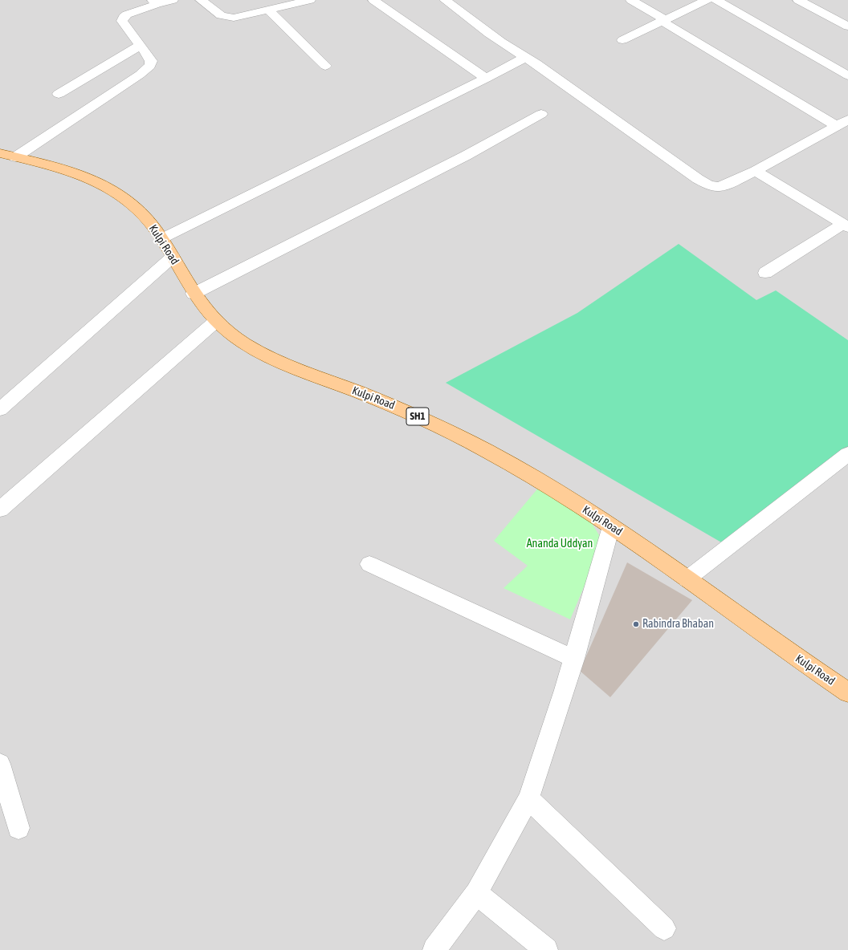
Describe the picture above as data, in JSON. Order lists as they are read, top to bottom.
{
  "streets": {
    "main road": ["Kulpi Road", "SH1"]
  },
  "parks": ["Ananda Uddyan"],
  "places": ["Rabindra Bhaban"]
}
